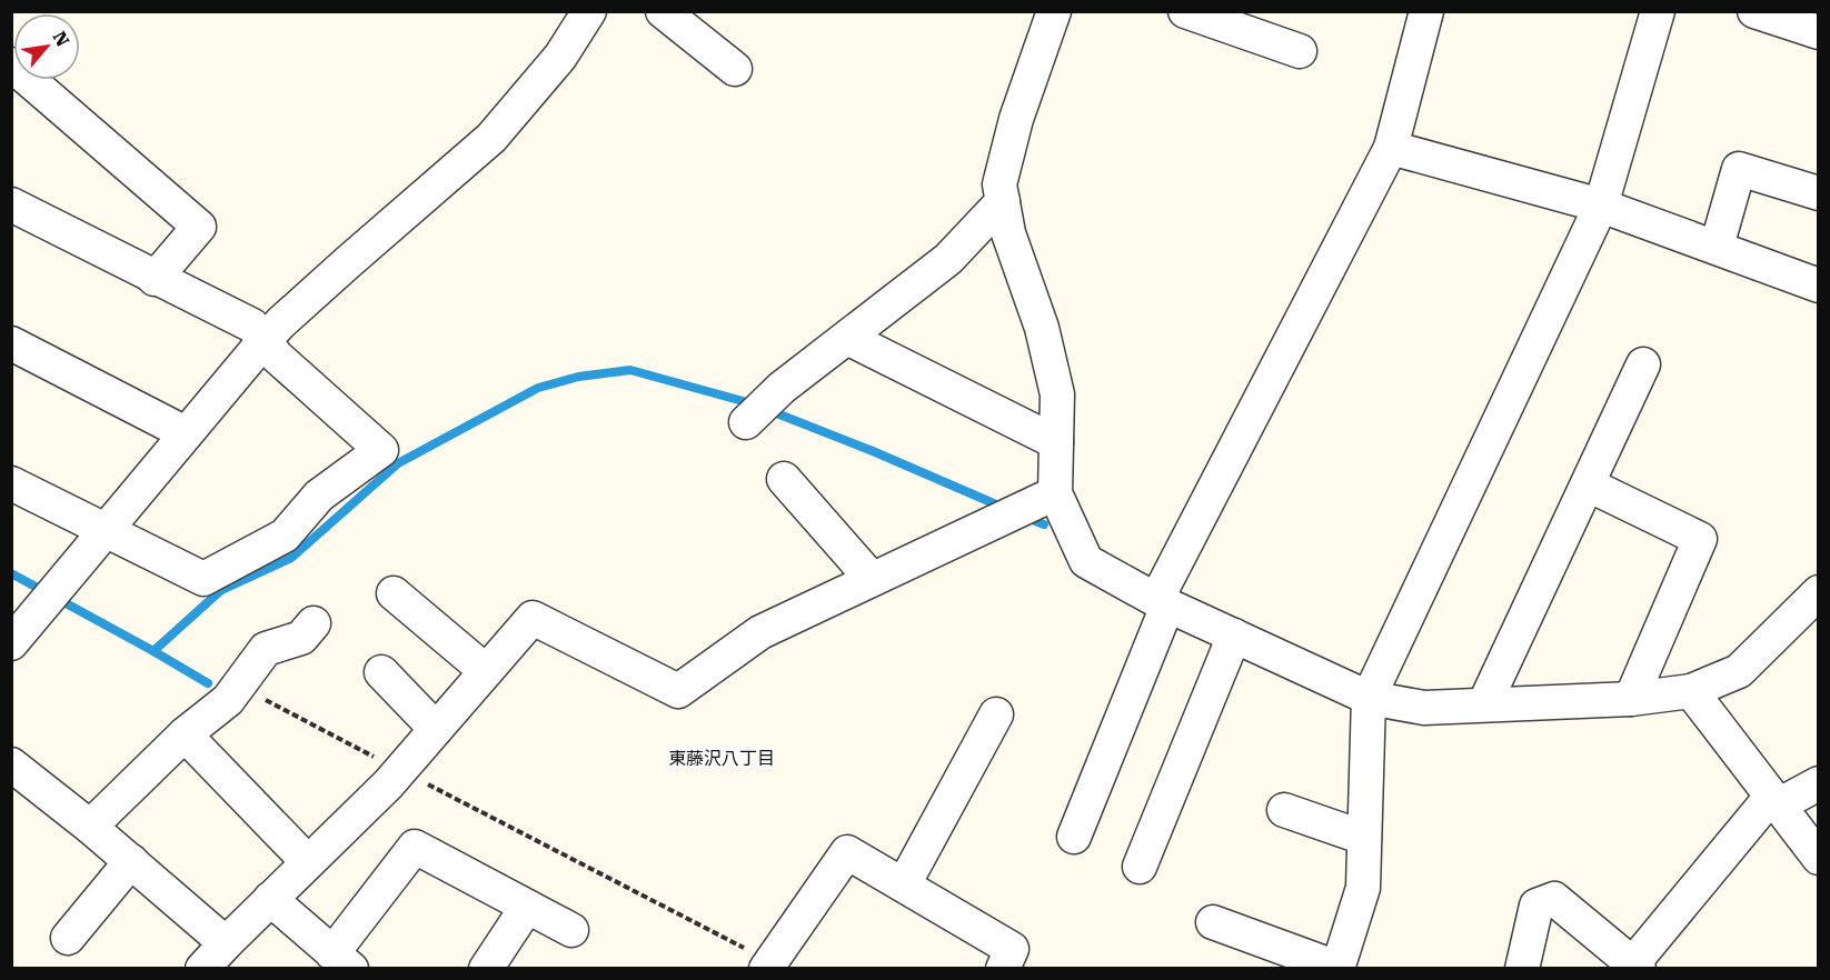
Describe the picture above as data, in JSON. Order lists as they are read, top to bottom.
{
  "districts": ["東藤沢八丁目"],
  "north": "top right"
}
